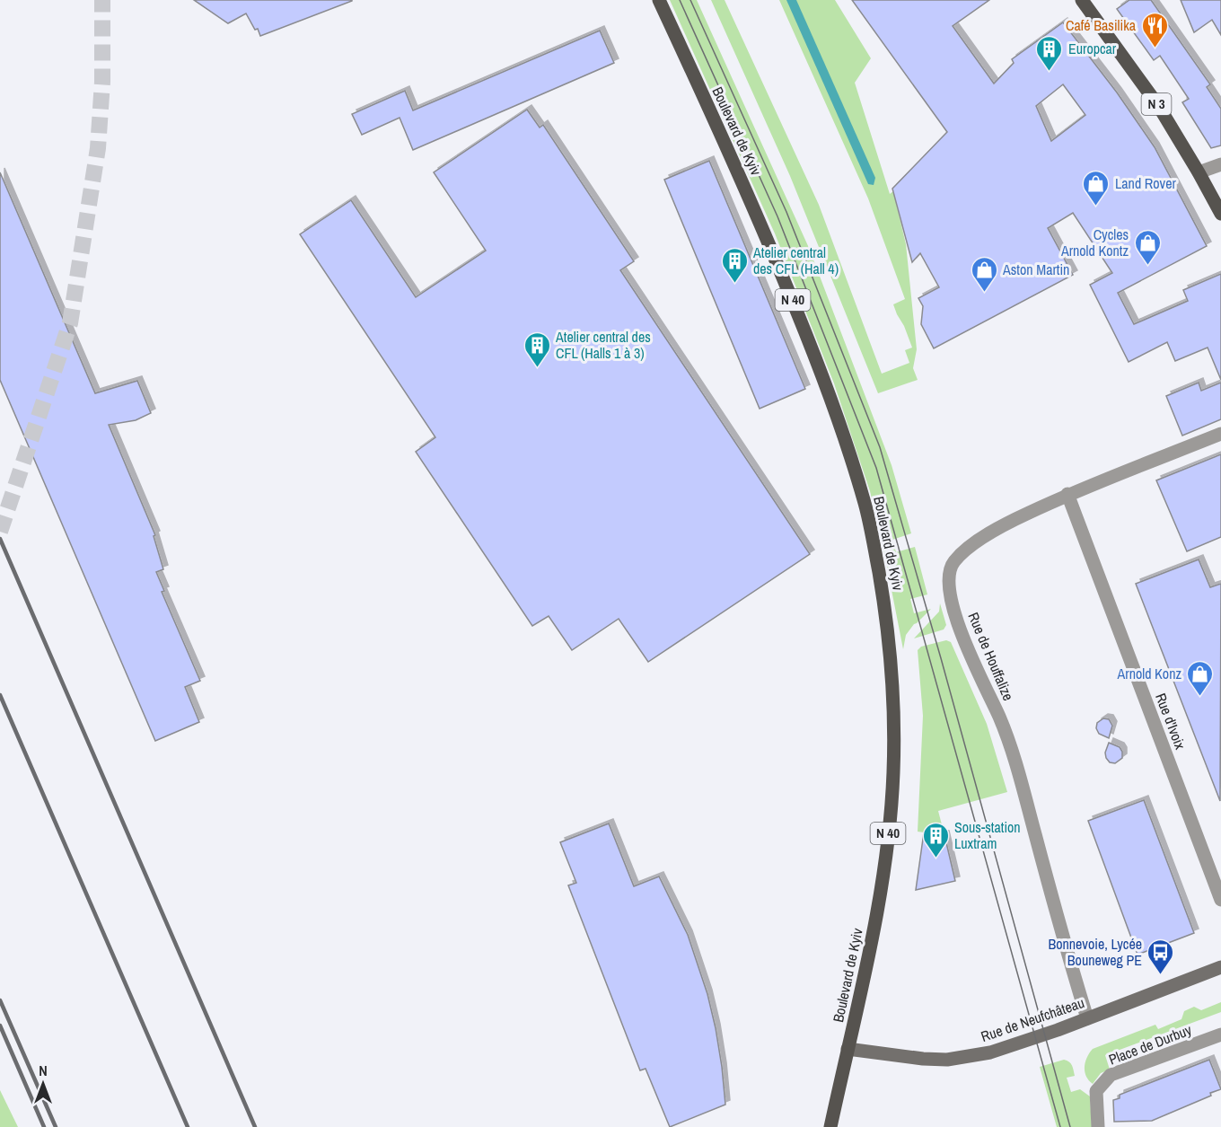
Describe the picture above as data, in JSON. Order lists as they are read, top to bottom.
{
  "streets": {
    "main road": [
      "N 3",
      "Boulevard de Kyiv",
      "N 40",
      "Rue de Neufchâteau"
    ],
    "street": ["Rue de Houffalize", "Rue d'Ivoix", "Place de Durbuy"]
  },
  "crossings": [
    ["Boulevard de Kyiv", "Rue de Neufchâteau"],
    ["Rue de Houffalize", "Rue d'Ivoix"],
    ["Rue de Houffalize", "Rue de Neufchâteau"]
  ],
  "places": {
    "restaurant": ["Café Basilika"],
    "building": [
      "Europcar",
      "Atelier central des CFL (Hall 4)",
      "Atelier central des CFL (Halls 1 à 3)",
      "Sous-station Luxtram"
    ],
    "shop": [
      "Land Rover",
      "Cycles Arnold Kontz",
      "Aston Martin",
      "Arnold Konz"
    ],
    "bus stop": ["Bonnevoie, Lycée Bouneweg PE"]
  },
  "north": "top"
}
